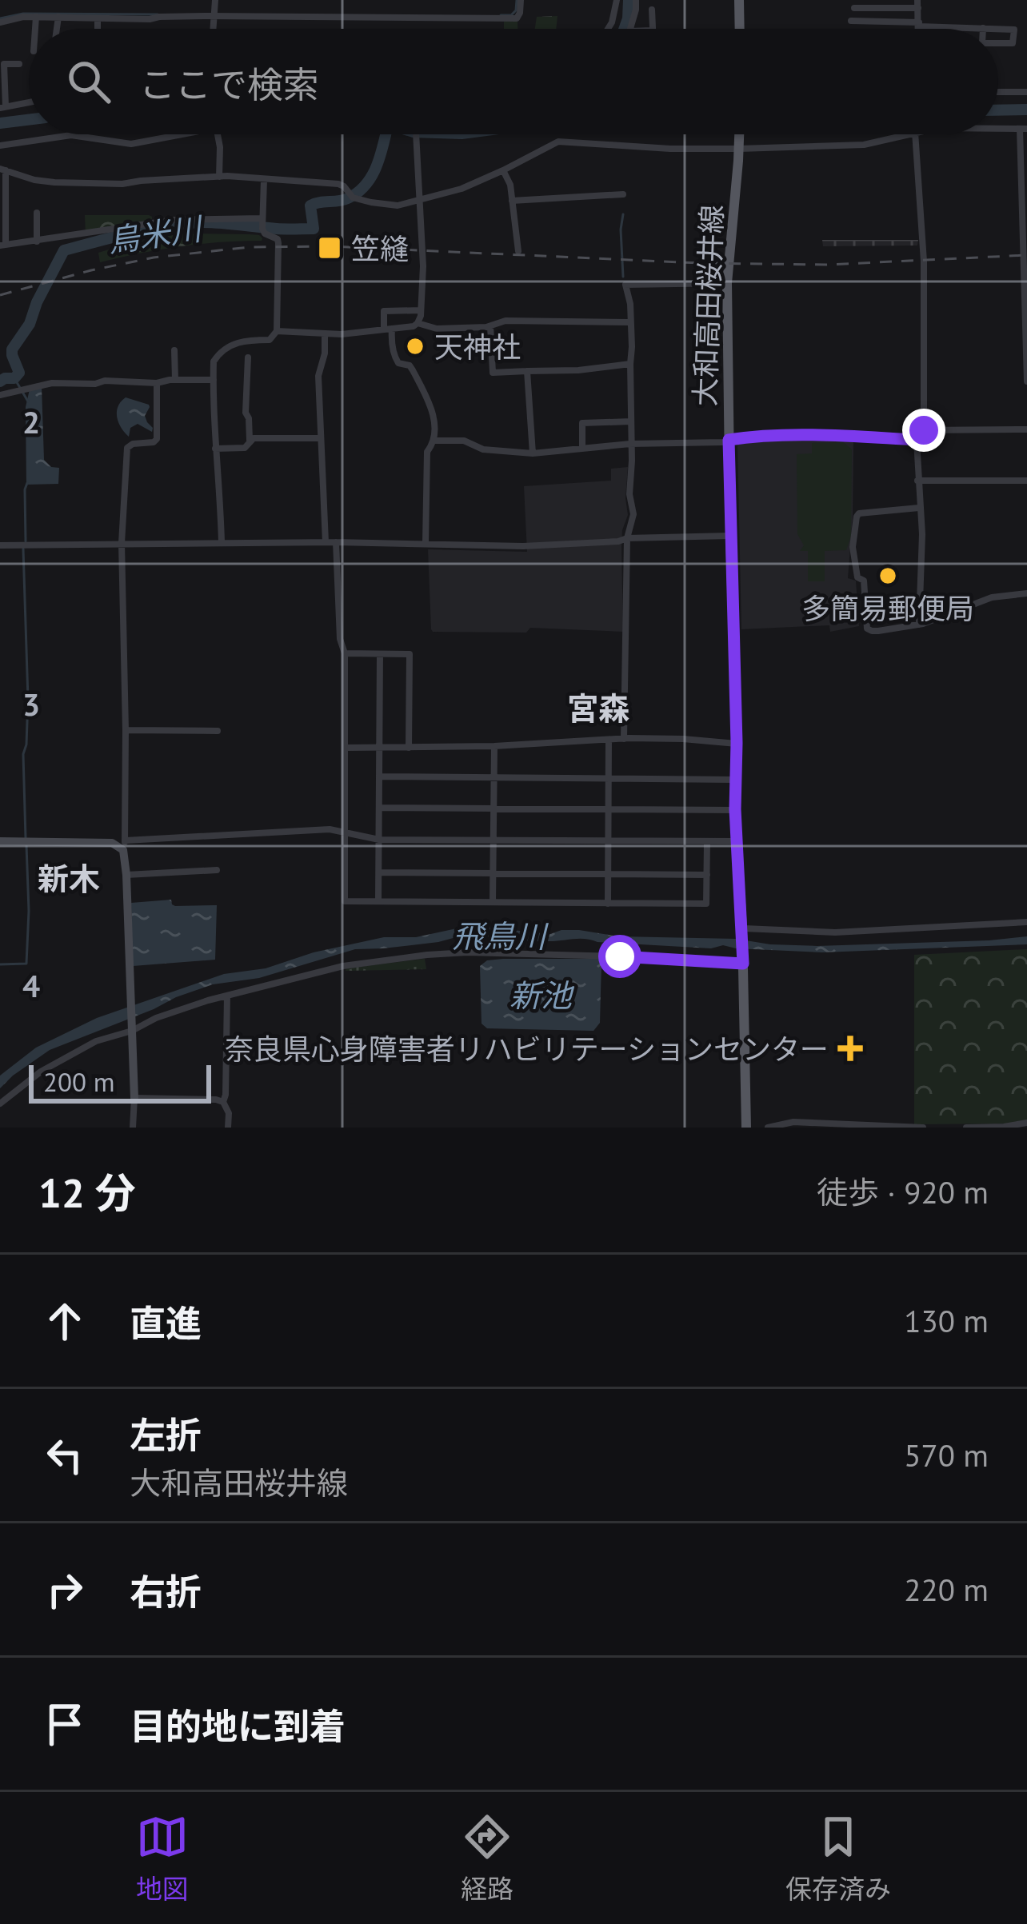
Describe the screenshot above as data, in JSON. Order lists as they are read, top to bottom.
{
  "streets": {
    "main road": ["大和高田桜井線"]
  },
  "districts": ["宮森", "新木"],
  "water": ["烏米川", "飛鳥川", "新池"],
  "places": {
    "transit": ["笠縫"],
    "other": ["天神社", "多簡易郵便局"],
    "health": ["奈良県心身障害者リハビリテーションセンター"]
  },
  "scale_bar": "200 m",
  "page": {
    "search": "ここで検索",
    "scale": "200 m",
    "heading": ["12 分", "徒歩 · 920 m"],
    "list": [
      ["直進", "130 m"],
      ["左折", "大和高田桜井線", "570 m"],
      ["右折", "220 m"],
      "目的地に到着"
    ],
    "nav": ["地図", "経路", "保存済み"]
  },
  "grid": {
    "rows": ["2", "3", "4"]
  }
}
